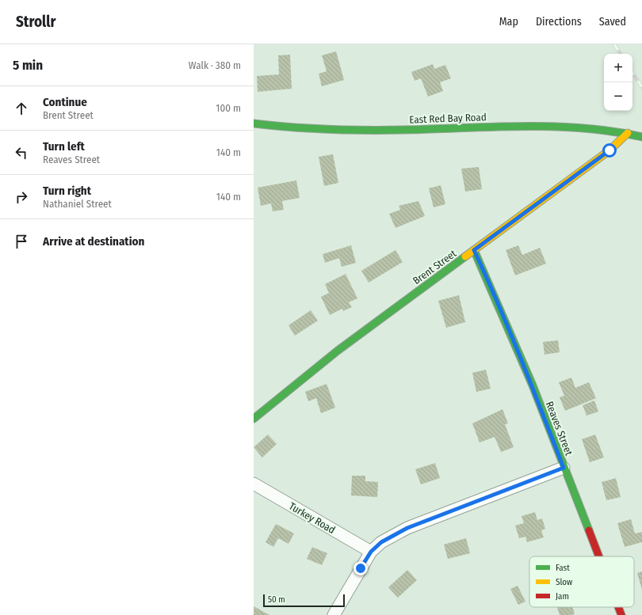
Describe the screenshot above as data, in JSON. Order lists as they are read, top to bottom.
{
  "streets": {
    "street": [
      "East Red Bay Road",
      "Brent Street",
      "Reaves Street",
      "Turkey Road"
    ]
  },
  "crossings": [
    ["East Red Bay Road", "Brent Street"],
    ["Brent Street", "Reaves Street"]
  ],
  "legend": ["Fast", "Slow", "Jam"],
  "scale_bar": "50 m",
  "page": {
    "header": "Strollr",
    "nav": ["Map", "Directions", "Saved"],
    "heading": ["5 min", "Walk · 380 m"],
    "map_buttons": ["+", "−"],
    "list": [
      ["Continue", "Brent Street", "100 m"],
      ["Turn left", "Reaves Street", "140 m"],
      ["Turn right", "Nathaniel Street", "140 m"],
      "Arrive at destination"
    ],
    "scale": "50 m"
  }
}
